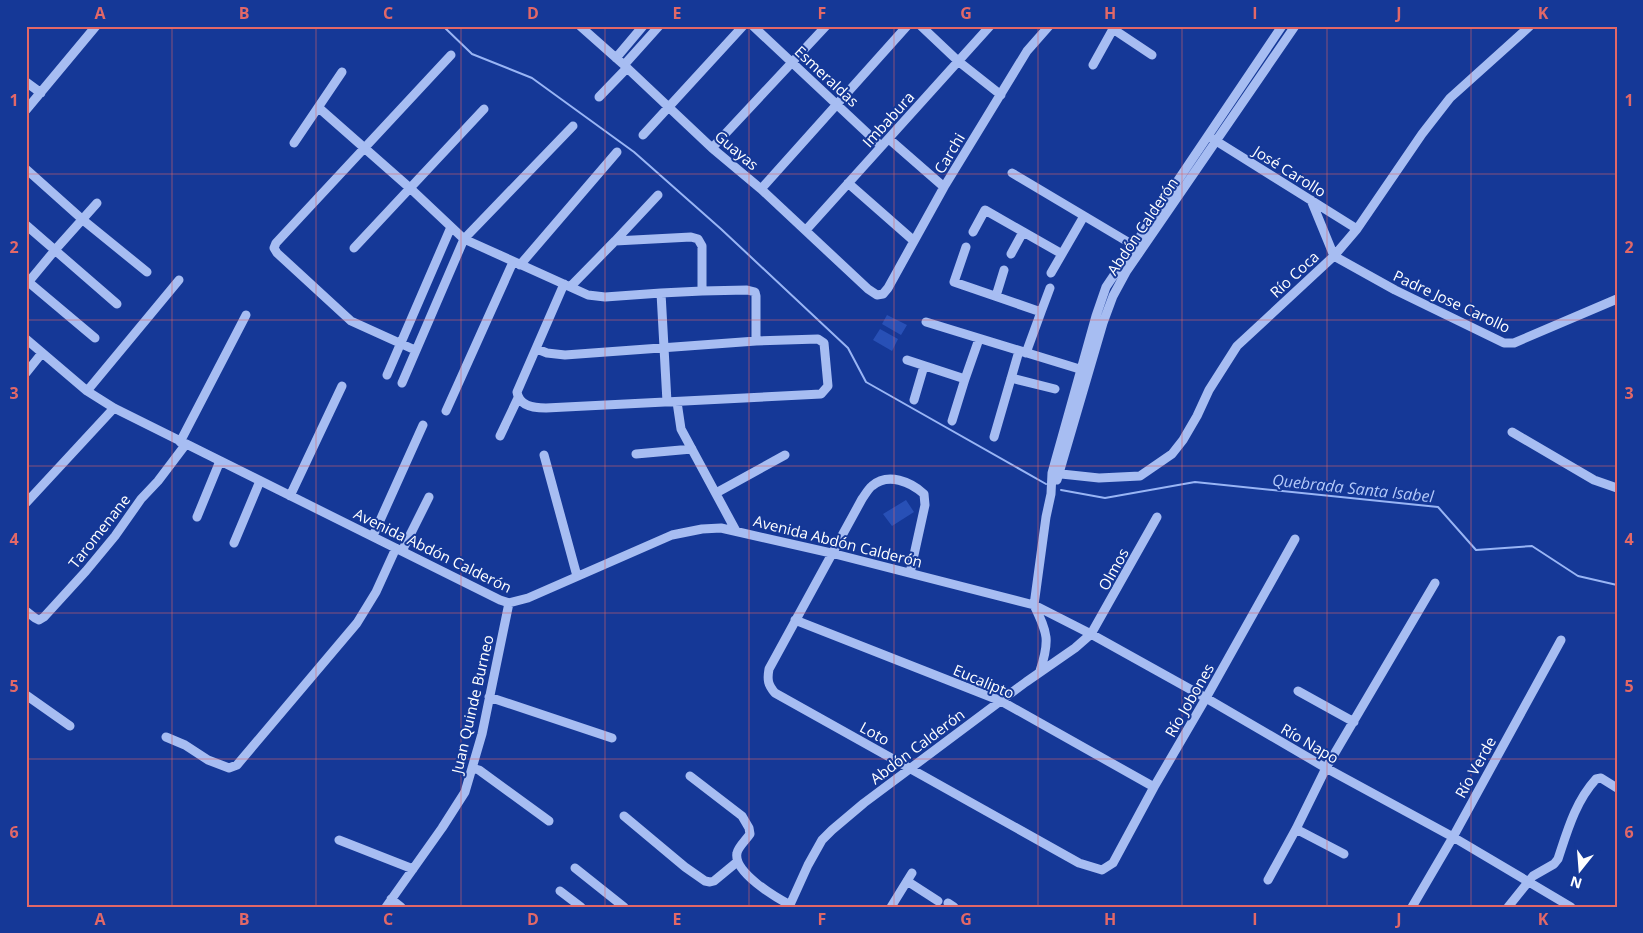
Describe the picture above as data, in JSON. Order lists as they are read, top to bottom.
{
  "streets": {
    "street": [
      "Esmeraldas",
      "Imbabura",
      "Guayas",
      "Carchi",
      "José Carollo",
      "Abdón Calderón",
      "Río Coca",
      "Padre Jose Carollo",
      "Taromenane",
      "Avenida Abdón Calderón",
      "Olmos",
      "Eucalipto",
      "Río Jobones",
      "Juan Quinde Burneo",
      "Loto",
      "Río Napo",
      "Río Verde"
    ]
  },
  "crossings": [
    ["Esmeraldas", "Imbabura"],
    ["Imbabura", "Guayas"],
    ["Guayas", "Carchi"],
    ["José Carollo", "Abdón Calderón"],
    ["José Carollo", "Río Coca"],
    ["Abdón Calderón", "Río Coca"],
    ["Abdón Calderón", "Avenida Abdón Calderón"],
    ["Abdón Calderón", "Olmos"],
    ["Abdón Calderón", "Eucalipto"],
    ["Abdón Calderón", "Loto"],
    ["Abdón Calderón", "Río Napo"],
    ["Río Coca", "Padre Jose Carollo"],
    ["Taromenane", "Avenida Abdón Calderón"],
    ["Avenida Abdón Calderón", "Juan Quinde Burneo"],
    ["Avenida Abdón Calderón", "Loto"],
    ["Avenida Abdón Calderón", "Río Napo"],
    ["Olmos", "Río Napo"],
    ["Eucalipto", "Río Jobones"],
    ["Eucalipto", "Loto"],
    ["Río Jobones", "Loto"],
    ["Río Jobones", "Río Napo"],
    ["Río Napo", "Río Verde"]
  ],
  "water": ["Quebrada Santa Isabel"],
  "north": "bottom",
  "grid": {
    "columns": [
      "A",
      "B",
      "C",
      "D",
      "E",
      "F",
      "G",
      "H",
      "I",
      "J",
      "K"
    ],
    "rows": [
      "1",
      "2",
      "3",
      "4",
      "5",
      "6"
    ]
  }
}
